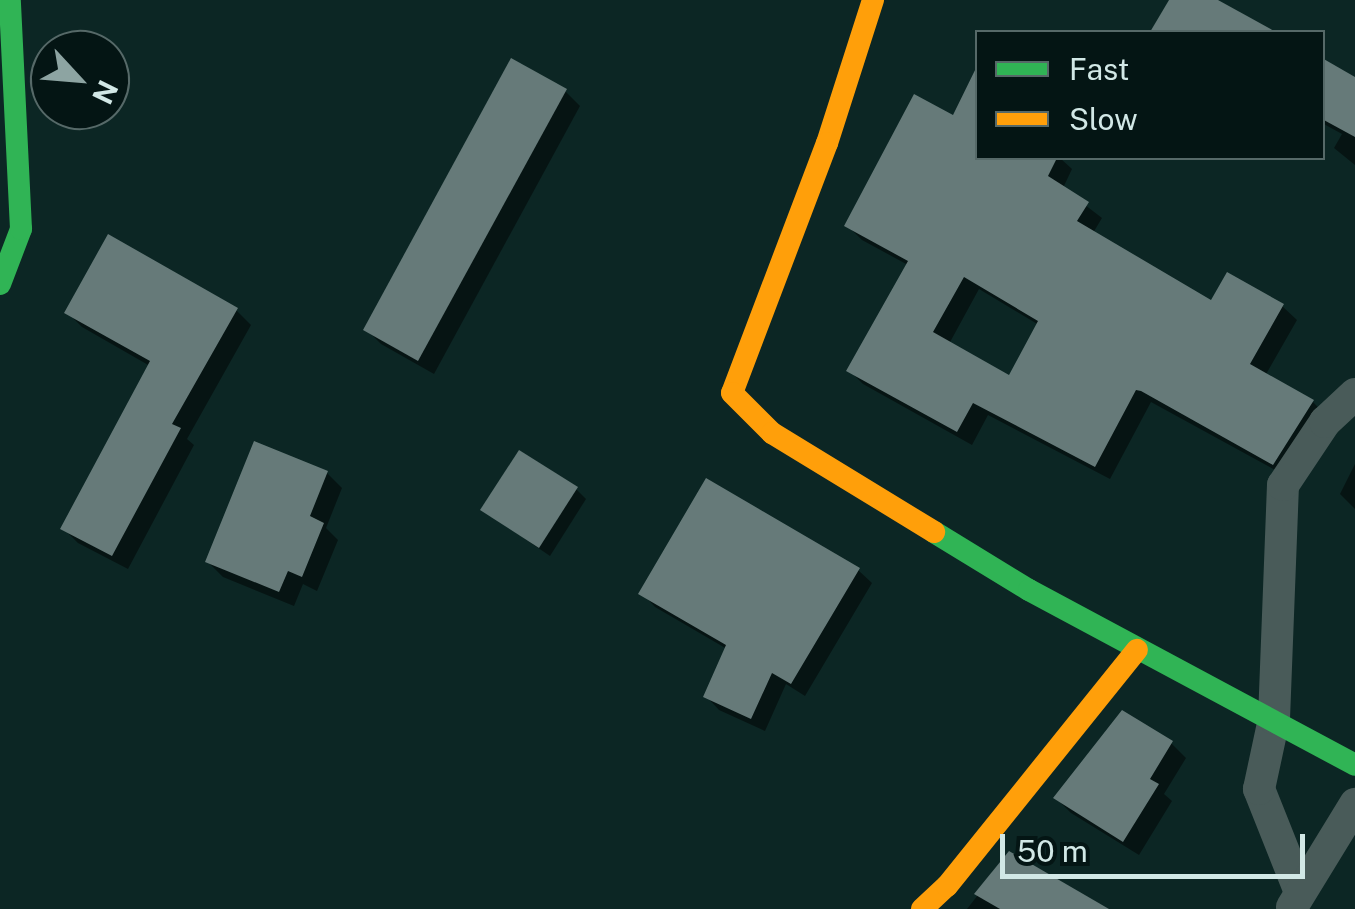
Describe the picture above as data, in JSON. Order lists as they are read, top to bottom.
{
  "legend": ["Fast", "Slow"],
  "scale_bar": "50 m",
  "north": "bottom right"
}
